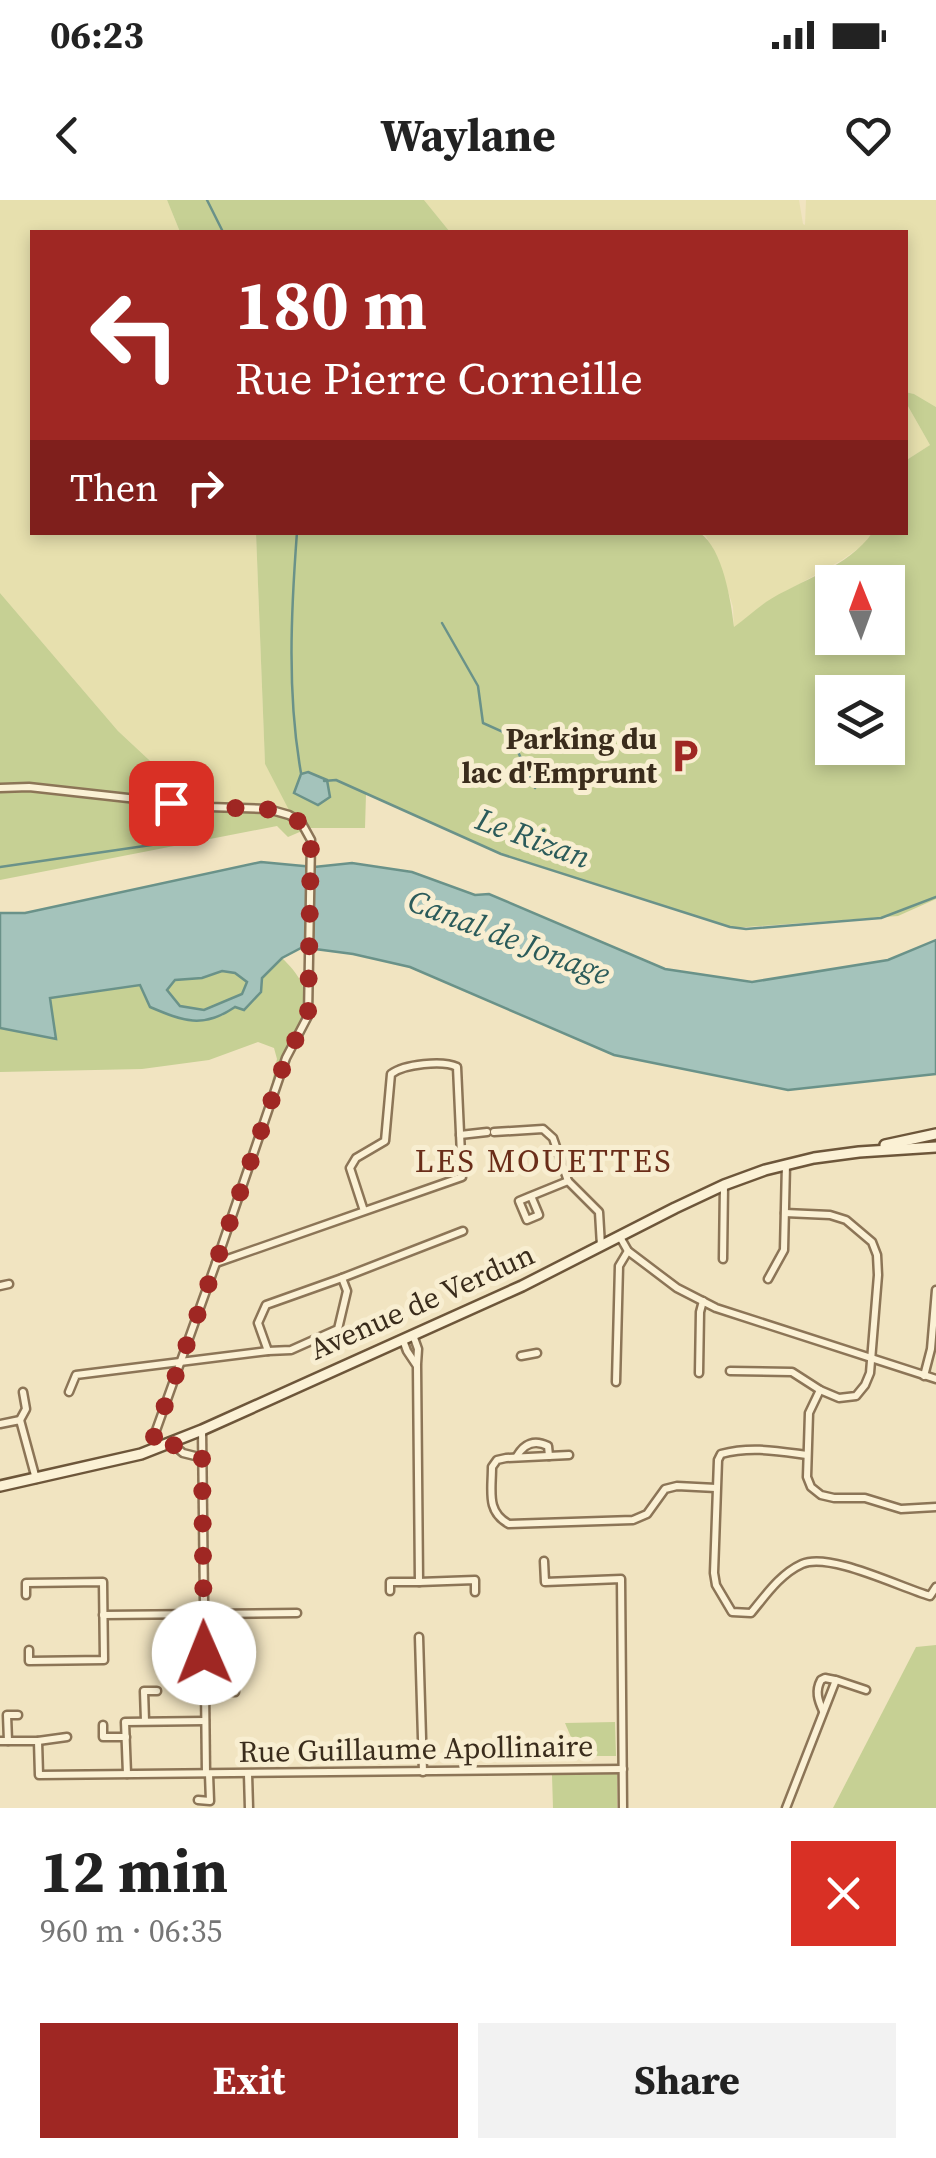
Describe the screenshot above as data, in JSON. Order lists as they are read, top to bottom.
{
  "streets": {
    "main road": ["Avenue de Verdun"],
    "street": ["Rue Guillaume Apollinaire"]
  },
  "districts": ["LES MOUETTES"],
  "water": ["Le Rizan", "Canal de Jonage"],
  "places": {
    "parking": ["Parking du lac d'Emprunt"]
  },
  "north": "top",
  "page": {
    "status": "06:23",
    "header": "Waylane",
    "turn": ["180 m", "Rue Pierre Corneille"],
    "then": "Then",
    "heading": ["12 min", "960 m · 06:35"],
    "buttons": ["Exit", "Share"]
  }
}
